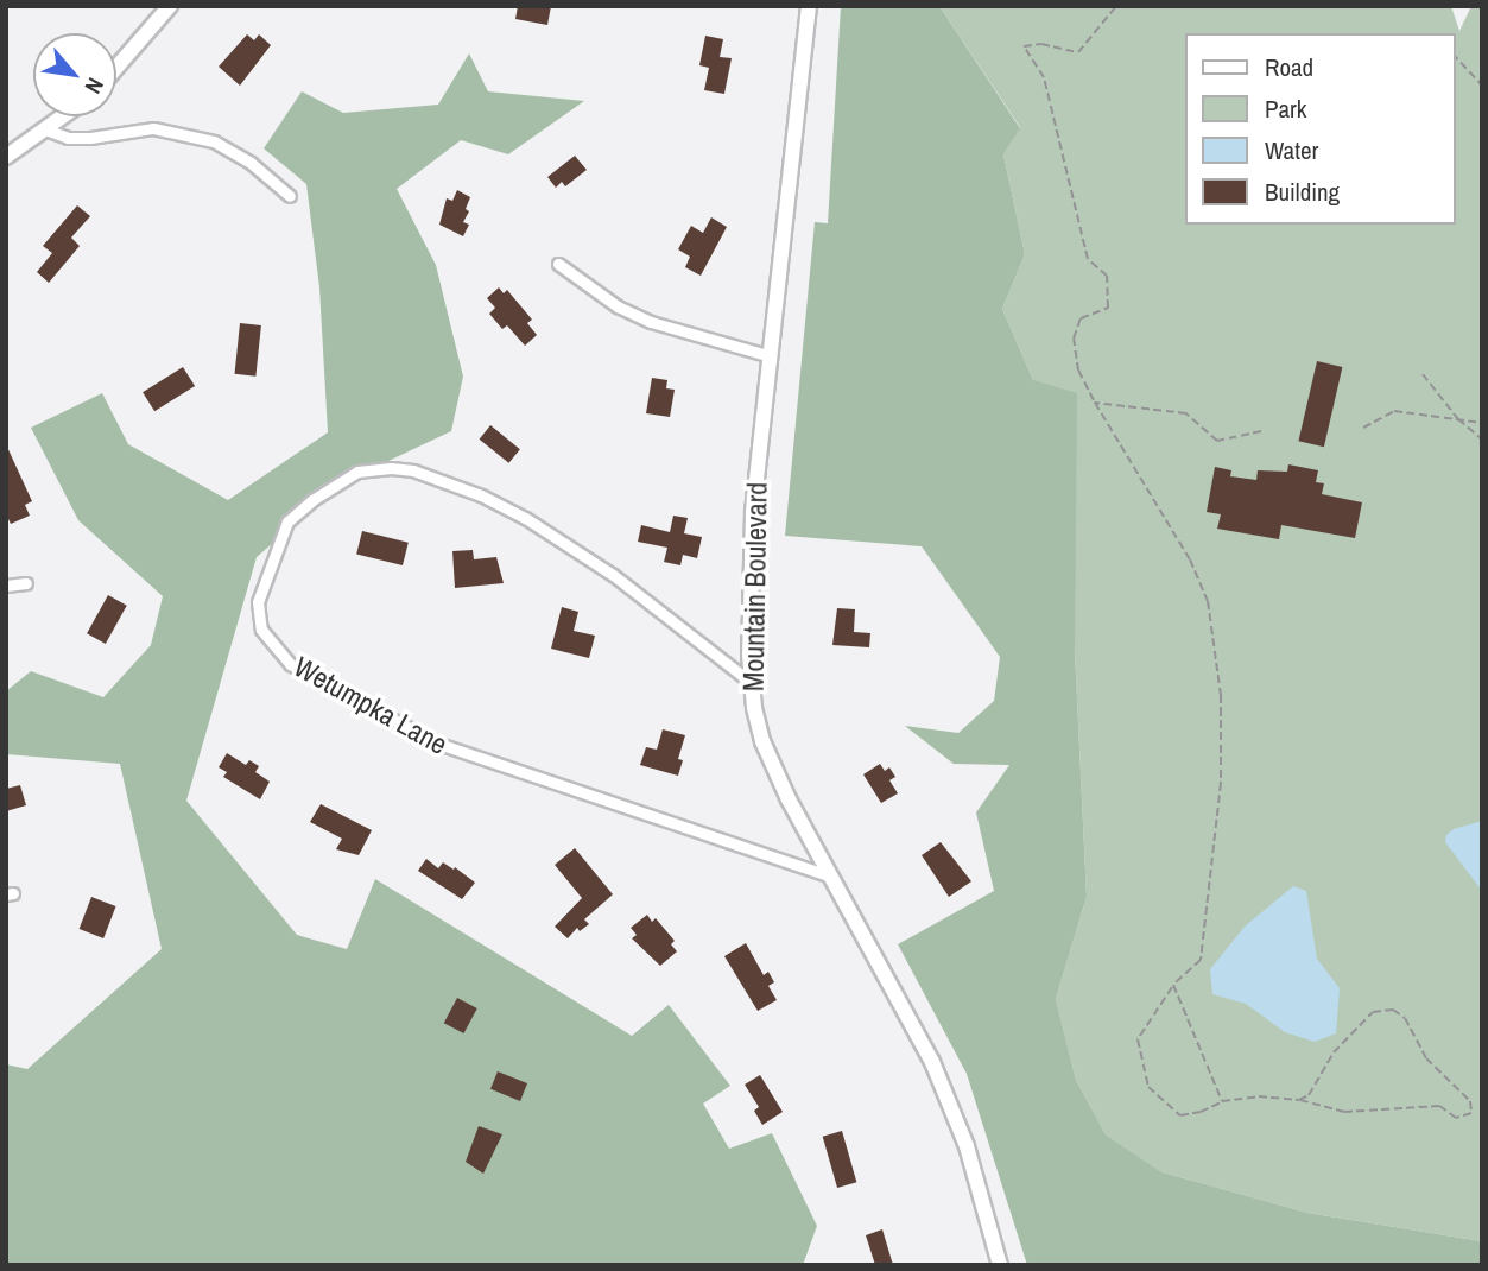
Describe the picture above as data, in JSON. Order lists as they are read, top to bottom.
{
  "streets": {
    "street": ["Mountain Boulevard", "Wetumpka Lane"]
  },
  "crossings": [
    ["Mountain Boulevard", "Wetumpka Lane"]
  ],
  "legend": [
    "Road",
    "Park",
    "Water",
    "Building"
  ],
  "north": "bottom right"
}
